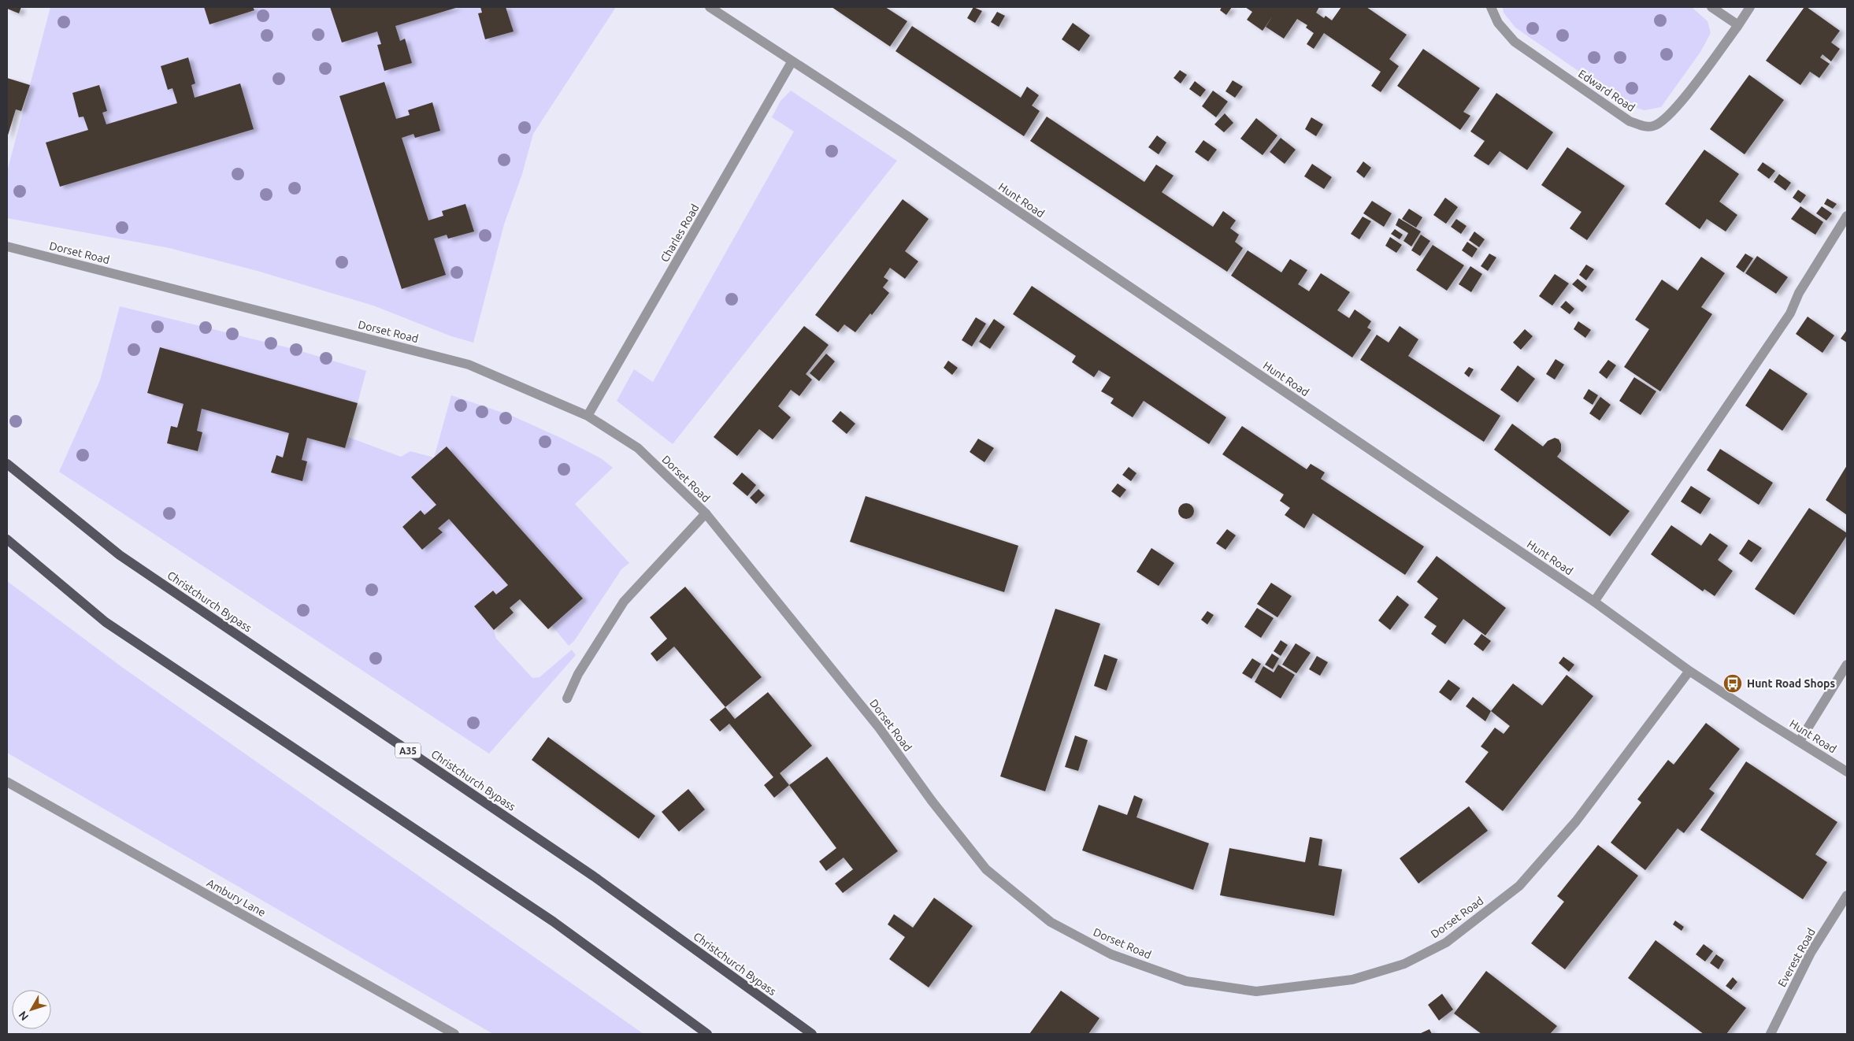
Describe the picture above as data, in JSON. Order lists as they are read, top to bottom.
{
  "streets": {
    "main road": ["Christchurch Bypass", "A35"],
    "street": [
      "Edward Road",
      "Hunt Road",
      "Charles Road",
      "Dorset Road",
      "Ambury Lane",
      "Everest Road"
    ]
  },
  "crossings": [
    ["Hunt Road", "Charles Road"],
    ["Hunt Road", "Dorset Road"],
    ["Charles Road", "Dorset Road"]
  ],
  "places": {
    "bus stop": ["Hunt Road Shops"]
  },
  "north": "bottom left"
}
